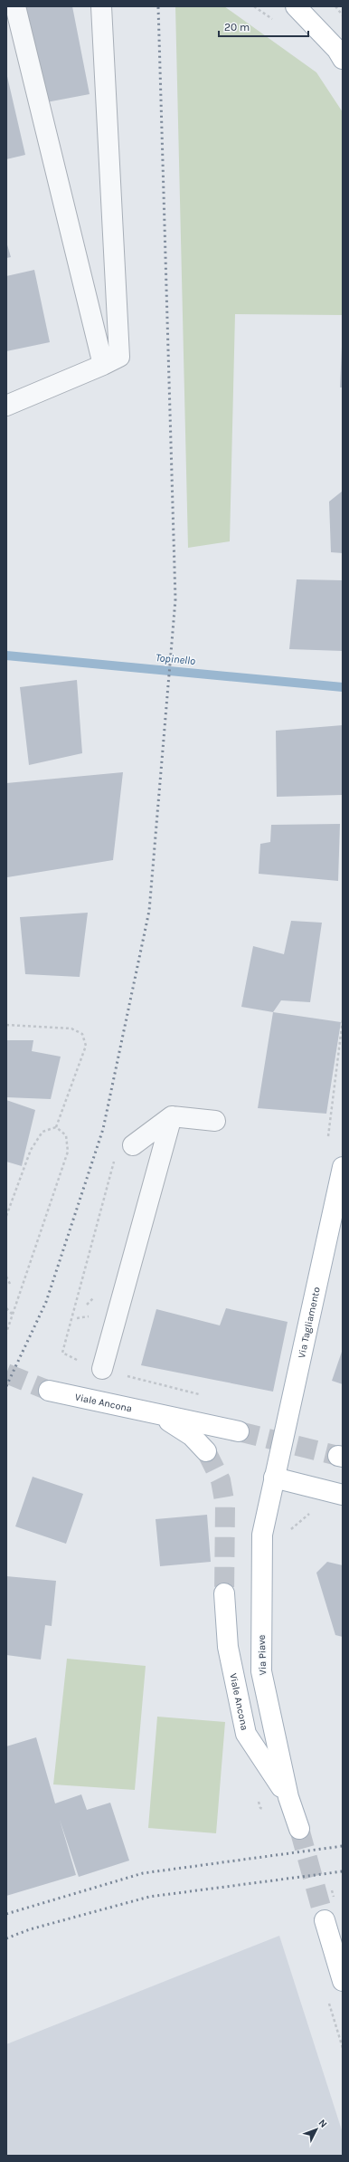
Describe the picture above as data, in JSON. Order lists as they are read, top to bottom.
{
  "streets": {
    "main road": ["Via Tagliamento", "Viale Ancona", "Via Piave"]
  },
  "crossings": [
    ["Via Tagliamento", "Via Piave"],
    ["Viale Ancona", "Via Piave"]
  ],
  "water": ["Topinello"],
  "scale_bar": "20 m",
  "north": "top right"
}
